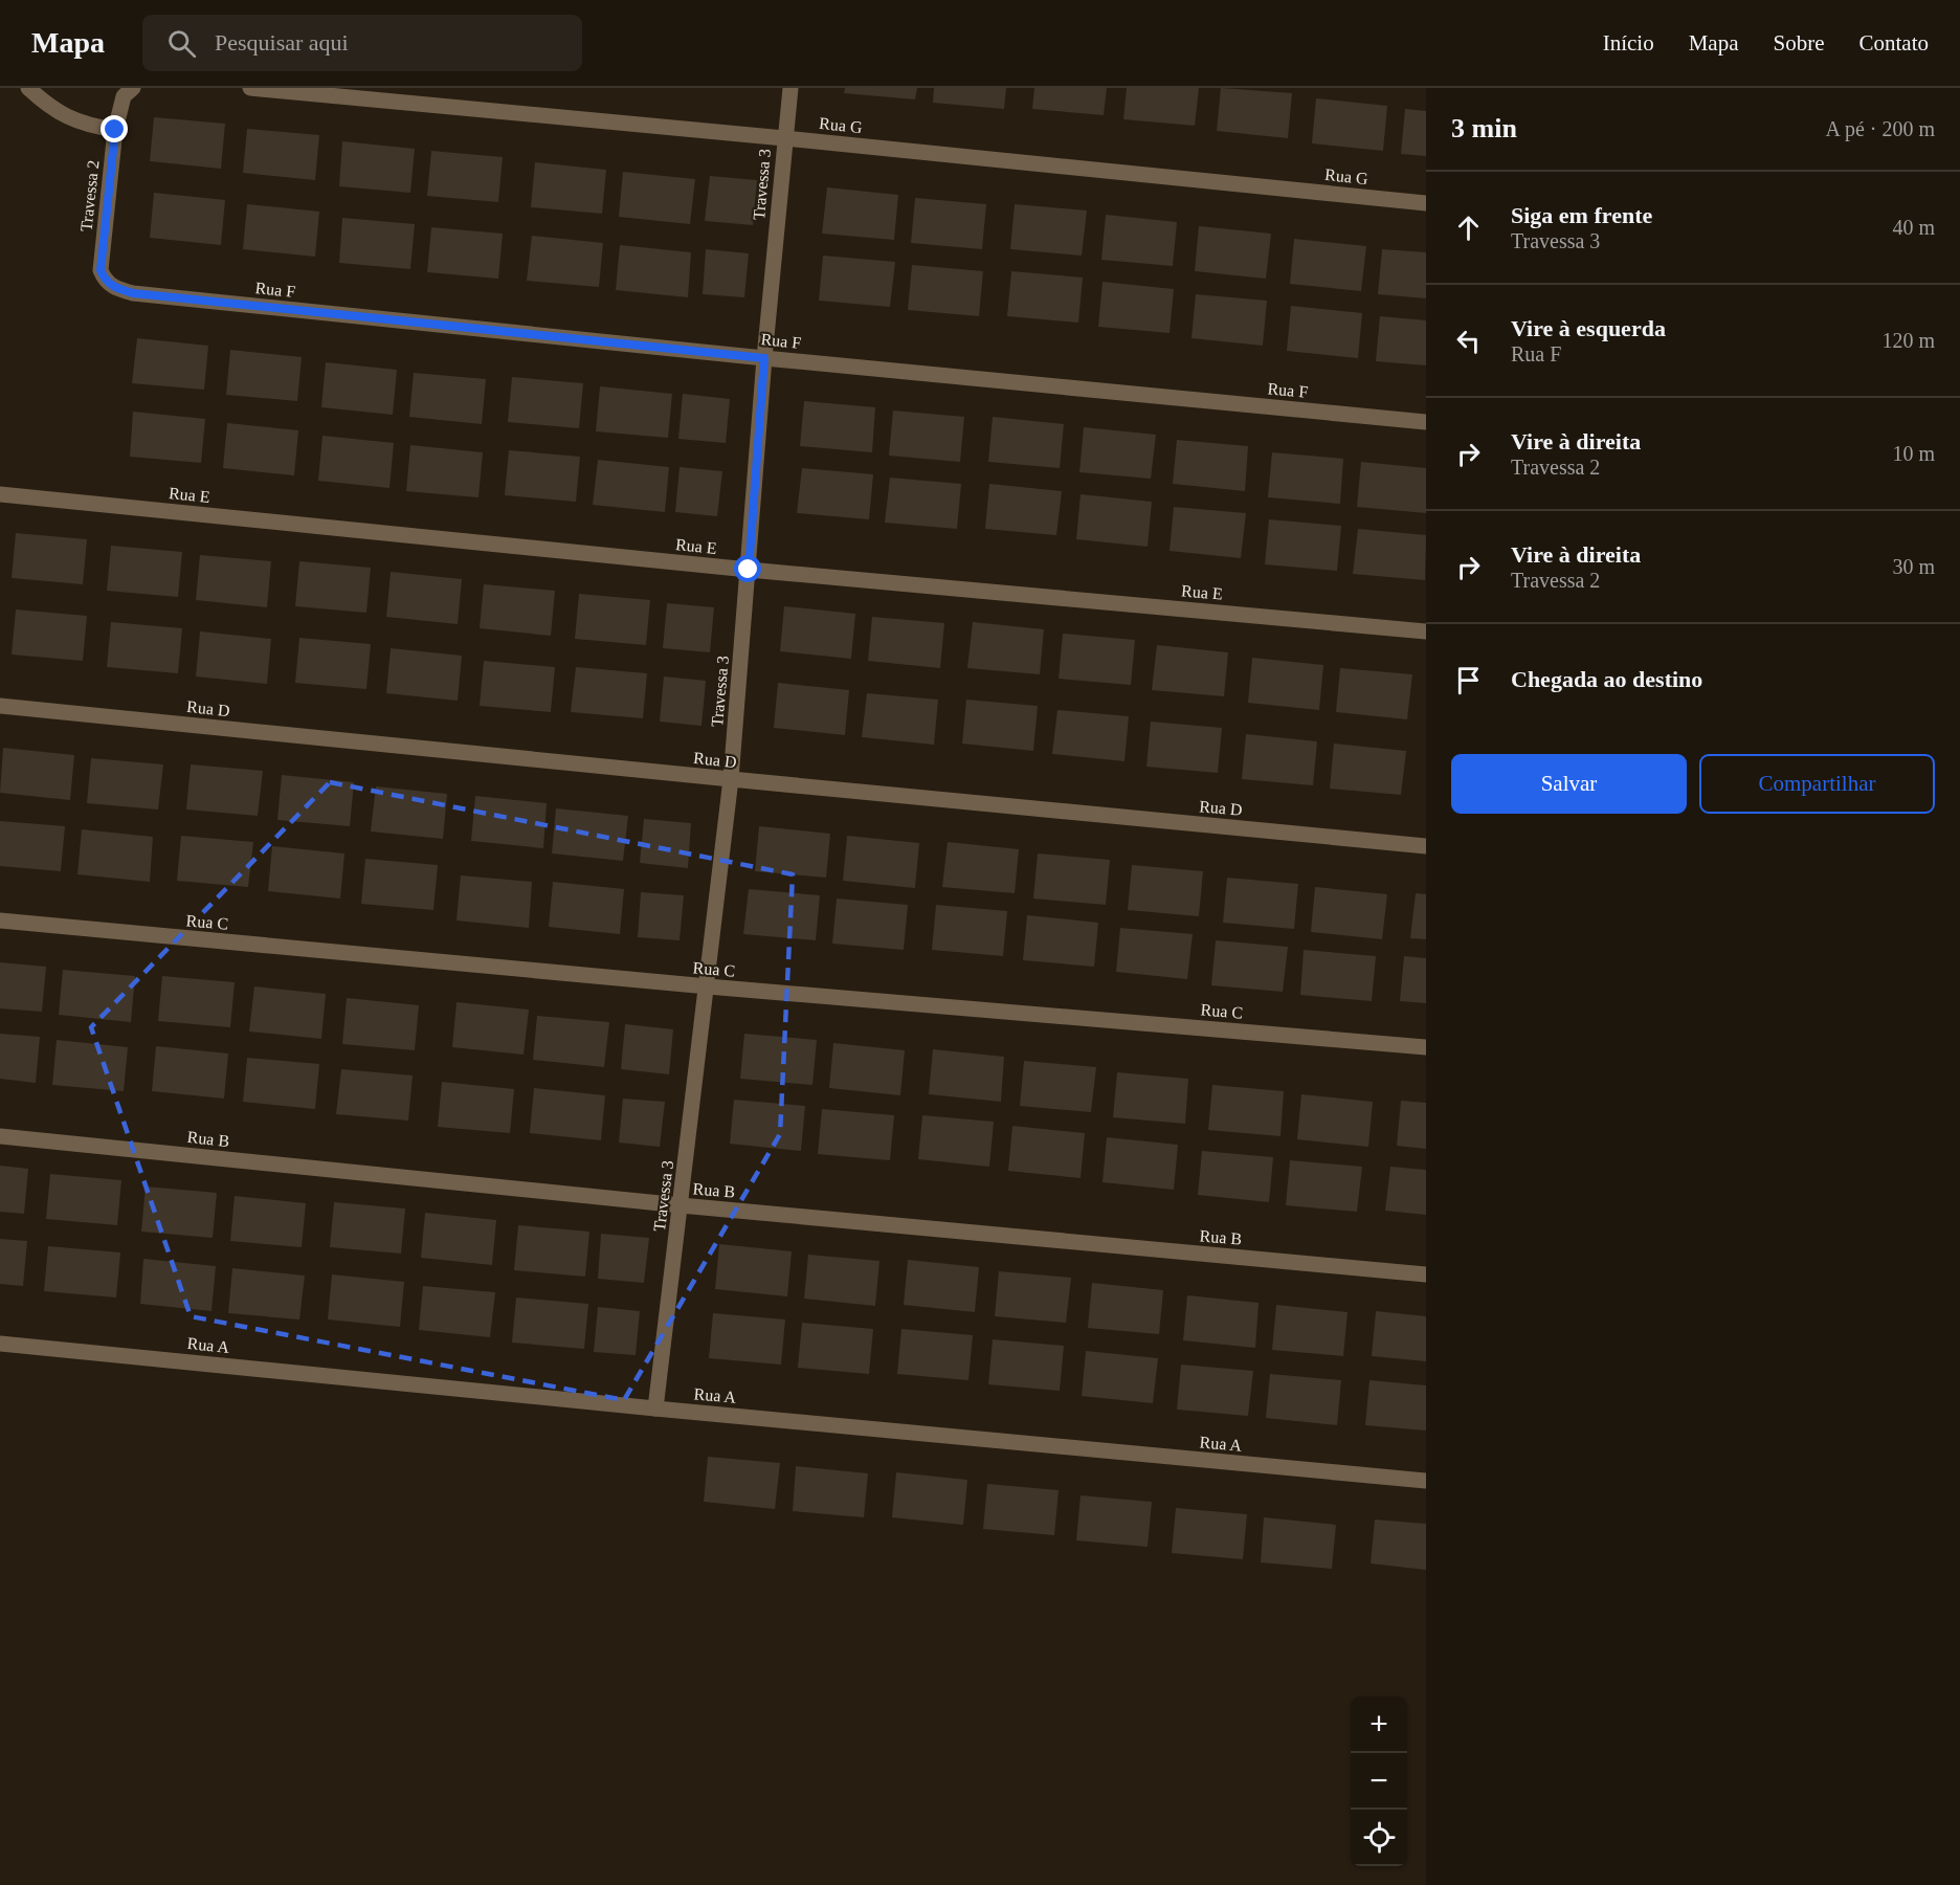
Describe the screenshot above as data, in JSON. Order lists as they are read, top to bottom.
{
  "streets": {
    "street": [
      "Rua G",
      "Travessa 3",
      "Travessa 2",
      "Rua F",
      "Rua E",
      "Rua D",
      "Rua C",
      "Rua B",
      "Rua A"
    ]
  },
  "crossings": [
    ["Rua G", "Travessa 3"],
    ["Travessa 3", "Rua F"],
    ["Travessa 3", "Rua E"],
    ["Travessa 3", "Rua D"],
    ["Travessa 3", "Rua C"],
    ["Travessa 3", "Rua B"],
    ["Travessa 3", "Rua A"],
    ["Travessa 2", "Rua F"]
  ],
  "page": {
    "header": "Mapa",
    "search": "Pesquisar aqui",
    "nav": [
      "Início",
      "Mapa",
      "Sobre",
      "Contato"
    ],
    "heading": ["3 min", "A pé · 200 m"],
    "list": [
      ["Siga em frente", "Travessa 3", "40 m"],
      ["Vire à esquerda", "Rua F", "120 m"],
      ["Vire à direita", "Travessa 2", "10 m"],
      ["Vire à direita", "Travessa 2", "30 m"],
      "Chegada ao destino"
    ],
    "buttons": ["Salvar", "Compartilhar"],
    "map_buttons": ["+", "−"]
  }
}
